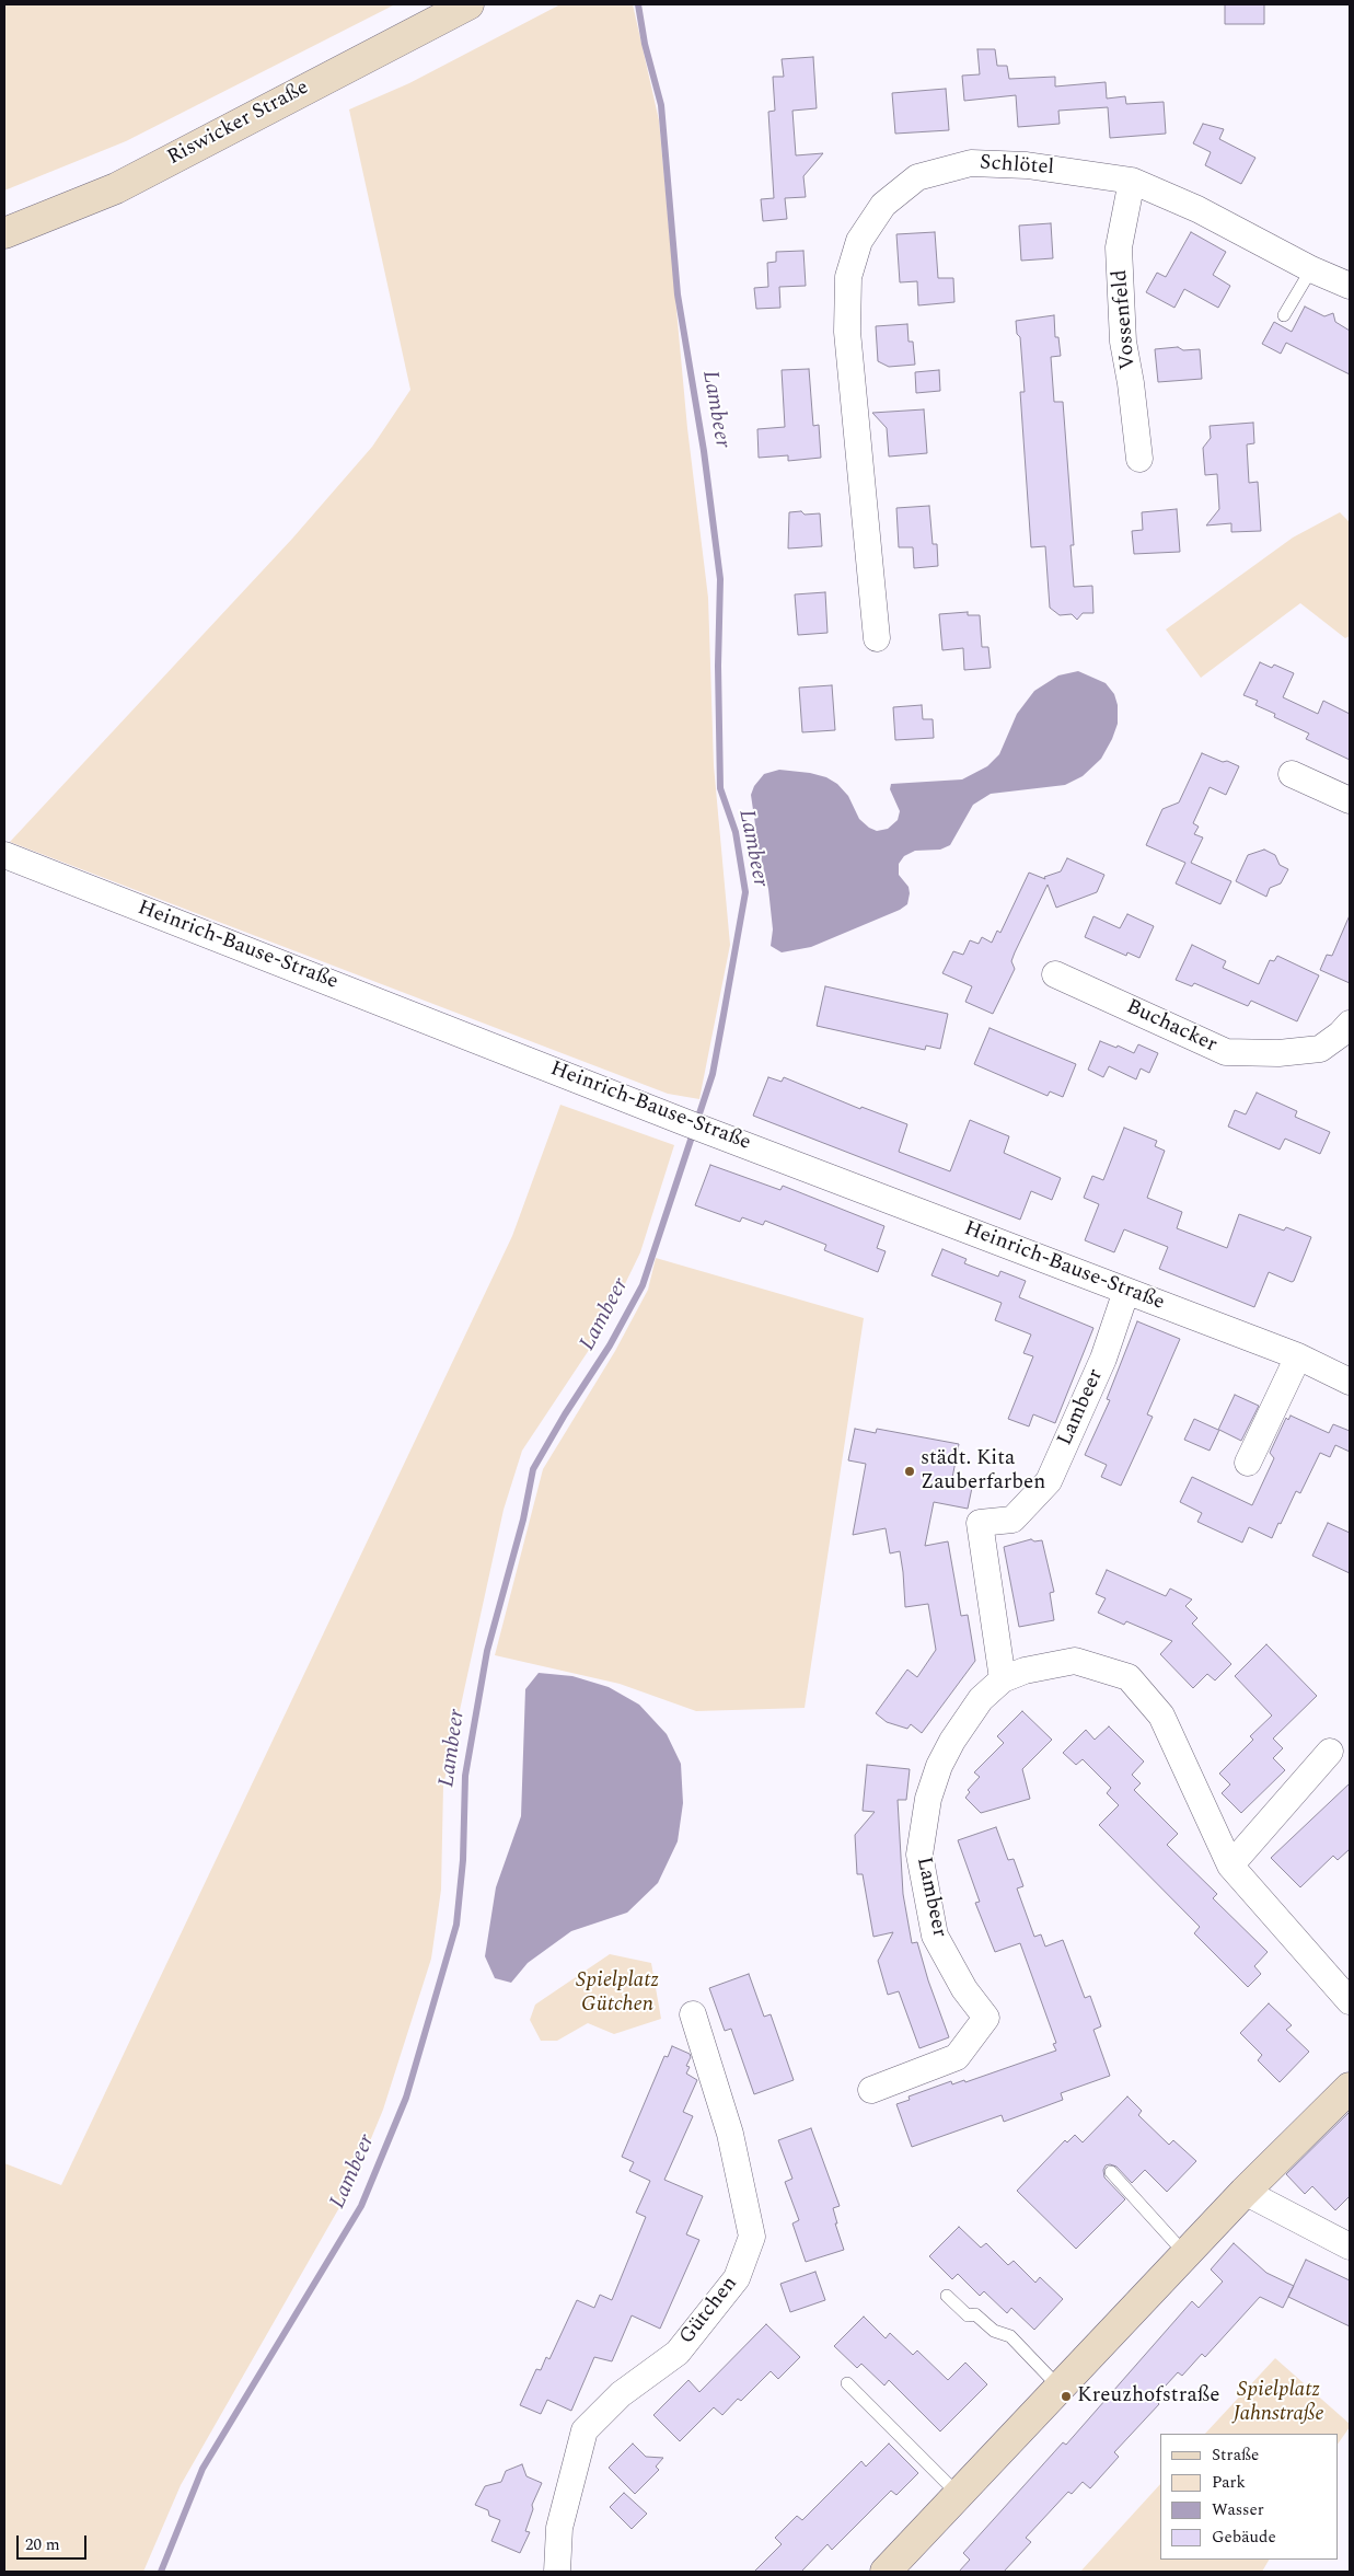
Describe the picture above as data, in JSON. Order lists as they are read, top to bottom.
{
  "streets": {
    "street": [
      "Riswicker Straße",
      "Schlötel",
      "Vossenfeld",
      "Heinrich-Bause-Straße",
      "Buchacker",
      "Lambeer",
      "Gütchen"
    ]
  },
  "crossings": [
    ["Schlötel", "Vossenfeld"],
    ["Heinrich-Bause-Straße", "Lambeer"]
  ],
  "water": ["Lambeer"],
  "parks": ["Spielplatz Gütchen", "Spielplatz Jahnstraße"],
  "places": ["städt. Kita Zauberfarben", "Kreuzhofstraße"],
  "legend": [
    "Straße",
    "Park",
    "Wasser",
    "Gebäude"
  ],
  "scale_bar": "20 m"
}
